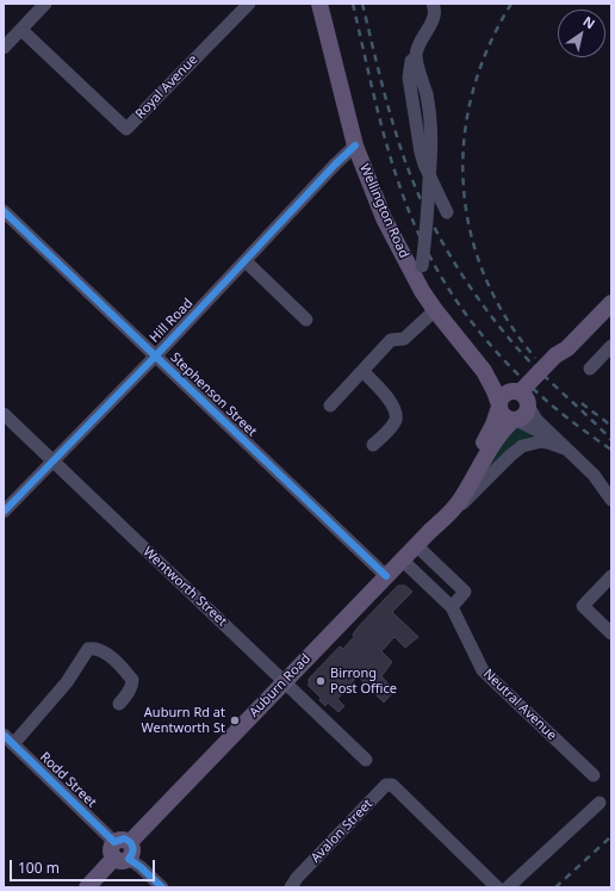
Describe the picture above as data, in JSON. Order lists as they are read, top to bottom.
{
  "streets": {
    "main road": ["Wellington Road", "Auburn Road"],
    "street": [
      "Royal Avenue",
      "Hill Road",
      "Stephenson Street",
      "Wentworth Street",
      "Neutral Avenue",
      "Rodd Street",
      "Avalon Street"
    ]
  },
  "crossings": [
    ["Wellington Road", "Hill Road"],
    ["Wellington Road", "Auburn Road"],
    ["Hill Road", "Stephenson Street"],
    ["Hill Road", "Wentworth Street"],
    ["Stephenson Street", "Auburn Road"],
    ["Wentworth Street", "Auburn Road"],
    ["Auburn Road", "Neutral Avenue"],
    ["Auburn Road", "Rodd Street"]
  ],
  "places": ["Birrong Post Office", "Auburn Rd at Wentworth St"],
  "scale_bar": "100 m",
  "north": "top right"
}
